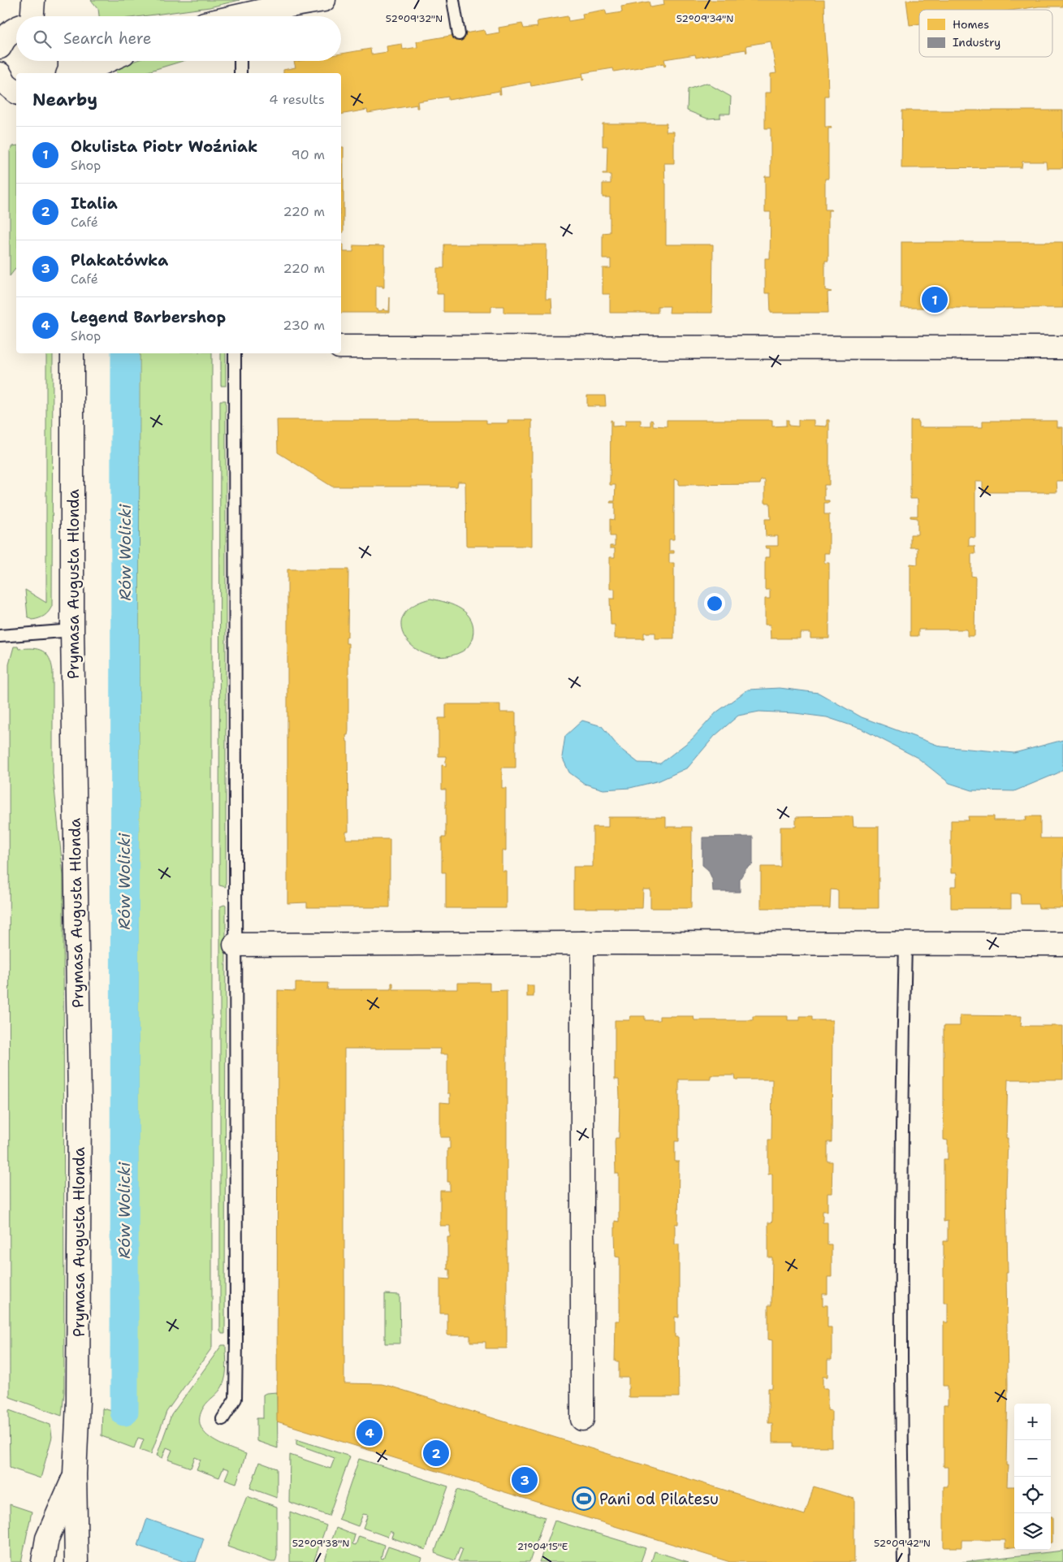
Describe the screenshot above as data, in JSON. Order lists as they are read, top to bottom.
{
  "streets": {
    "street": ["Prymasa Augusta Hlonda"]
  },
  "water": ["Rów Wolicki"],
  "places": {
    "sports": ["Pani od Pilatesu"]
  },
  "legend": ["Homes", "Industry"],
  "page": {
    "search": "Search here",
    "heading": ["Nearby", "4 results"],
    "list": [
      {
        "mark": "1",
        "name": "Okulista Piotr Woźniak",
        "note": "Shop",
        "value": "90 m"
      },
      {
        "mark": "2",
        "name": "Italia",
        "note": "Café",
        "value": "220 m"
      },
      {
        "mark": "3",
        "name": "Plakatówka",
        "note": "Café",
        "value": "220 m"
      },
      {
        "mark": "4",
        "name": "Legend Barbershop",
        "note": "Shop",
        "value": "230 m"
      }
    ],
    "pins": [
      "1",
      "4",
      "2",
      "3"
    ],
    "map_buttons": ["+", "−"]
  },
  "coordinates": [
    "52°09'32\"N",
    "52°09'34\"N",
    "52°09'38\"N",
    "52°09'42\"N",
    "21°04'15\"E"
  ]
}
